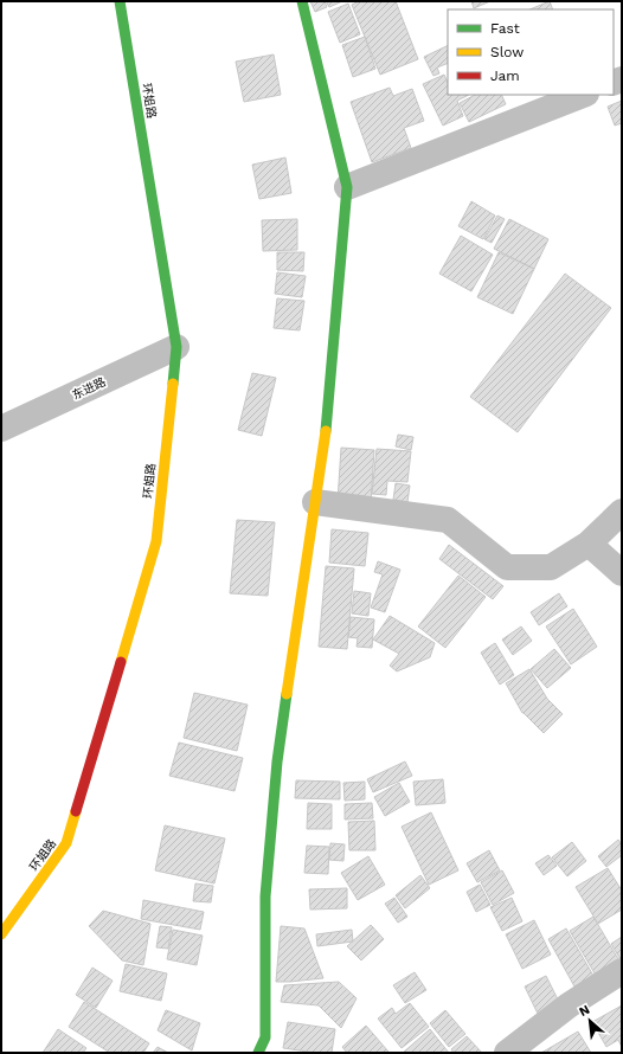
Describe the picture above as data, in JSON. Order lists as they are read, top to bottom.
{
  "streets": {
    "main road": ["环姐路"],
    "street": ["东进路"]
  },
  "crossings": [
    ["环姐路", "东进路"]
  ],
  "legend": ["Fast", "Slow", "Jam"],
  "north": "top left"
}
